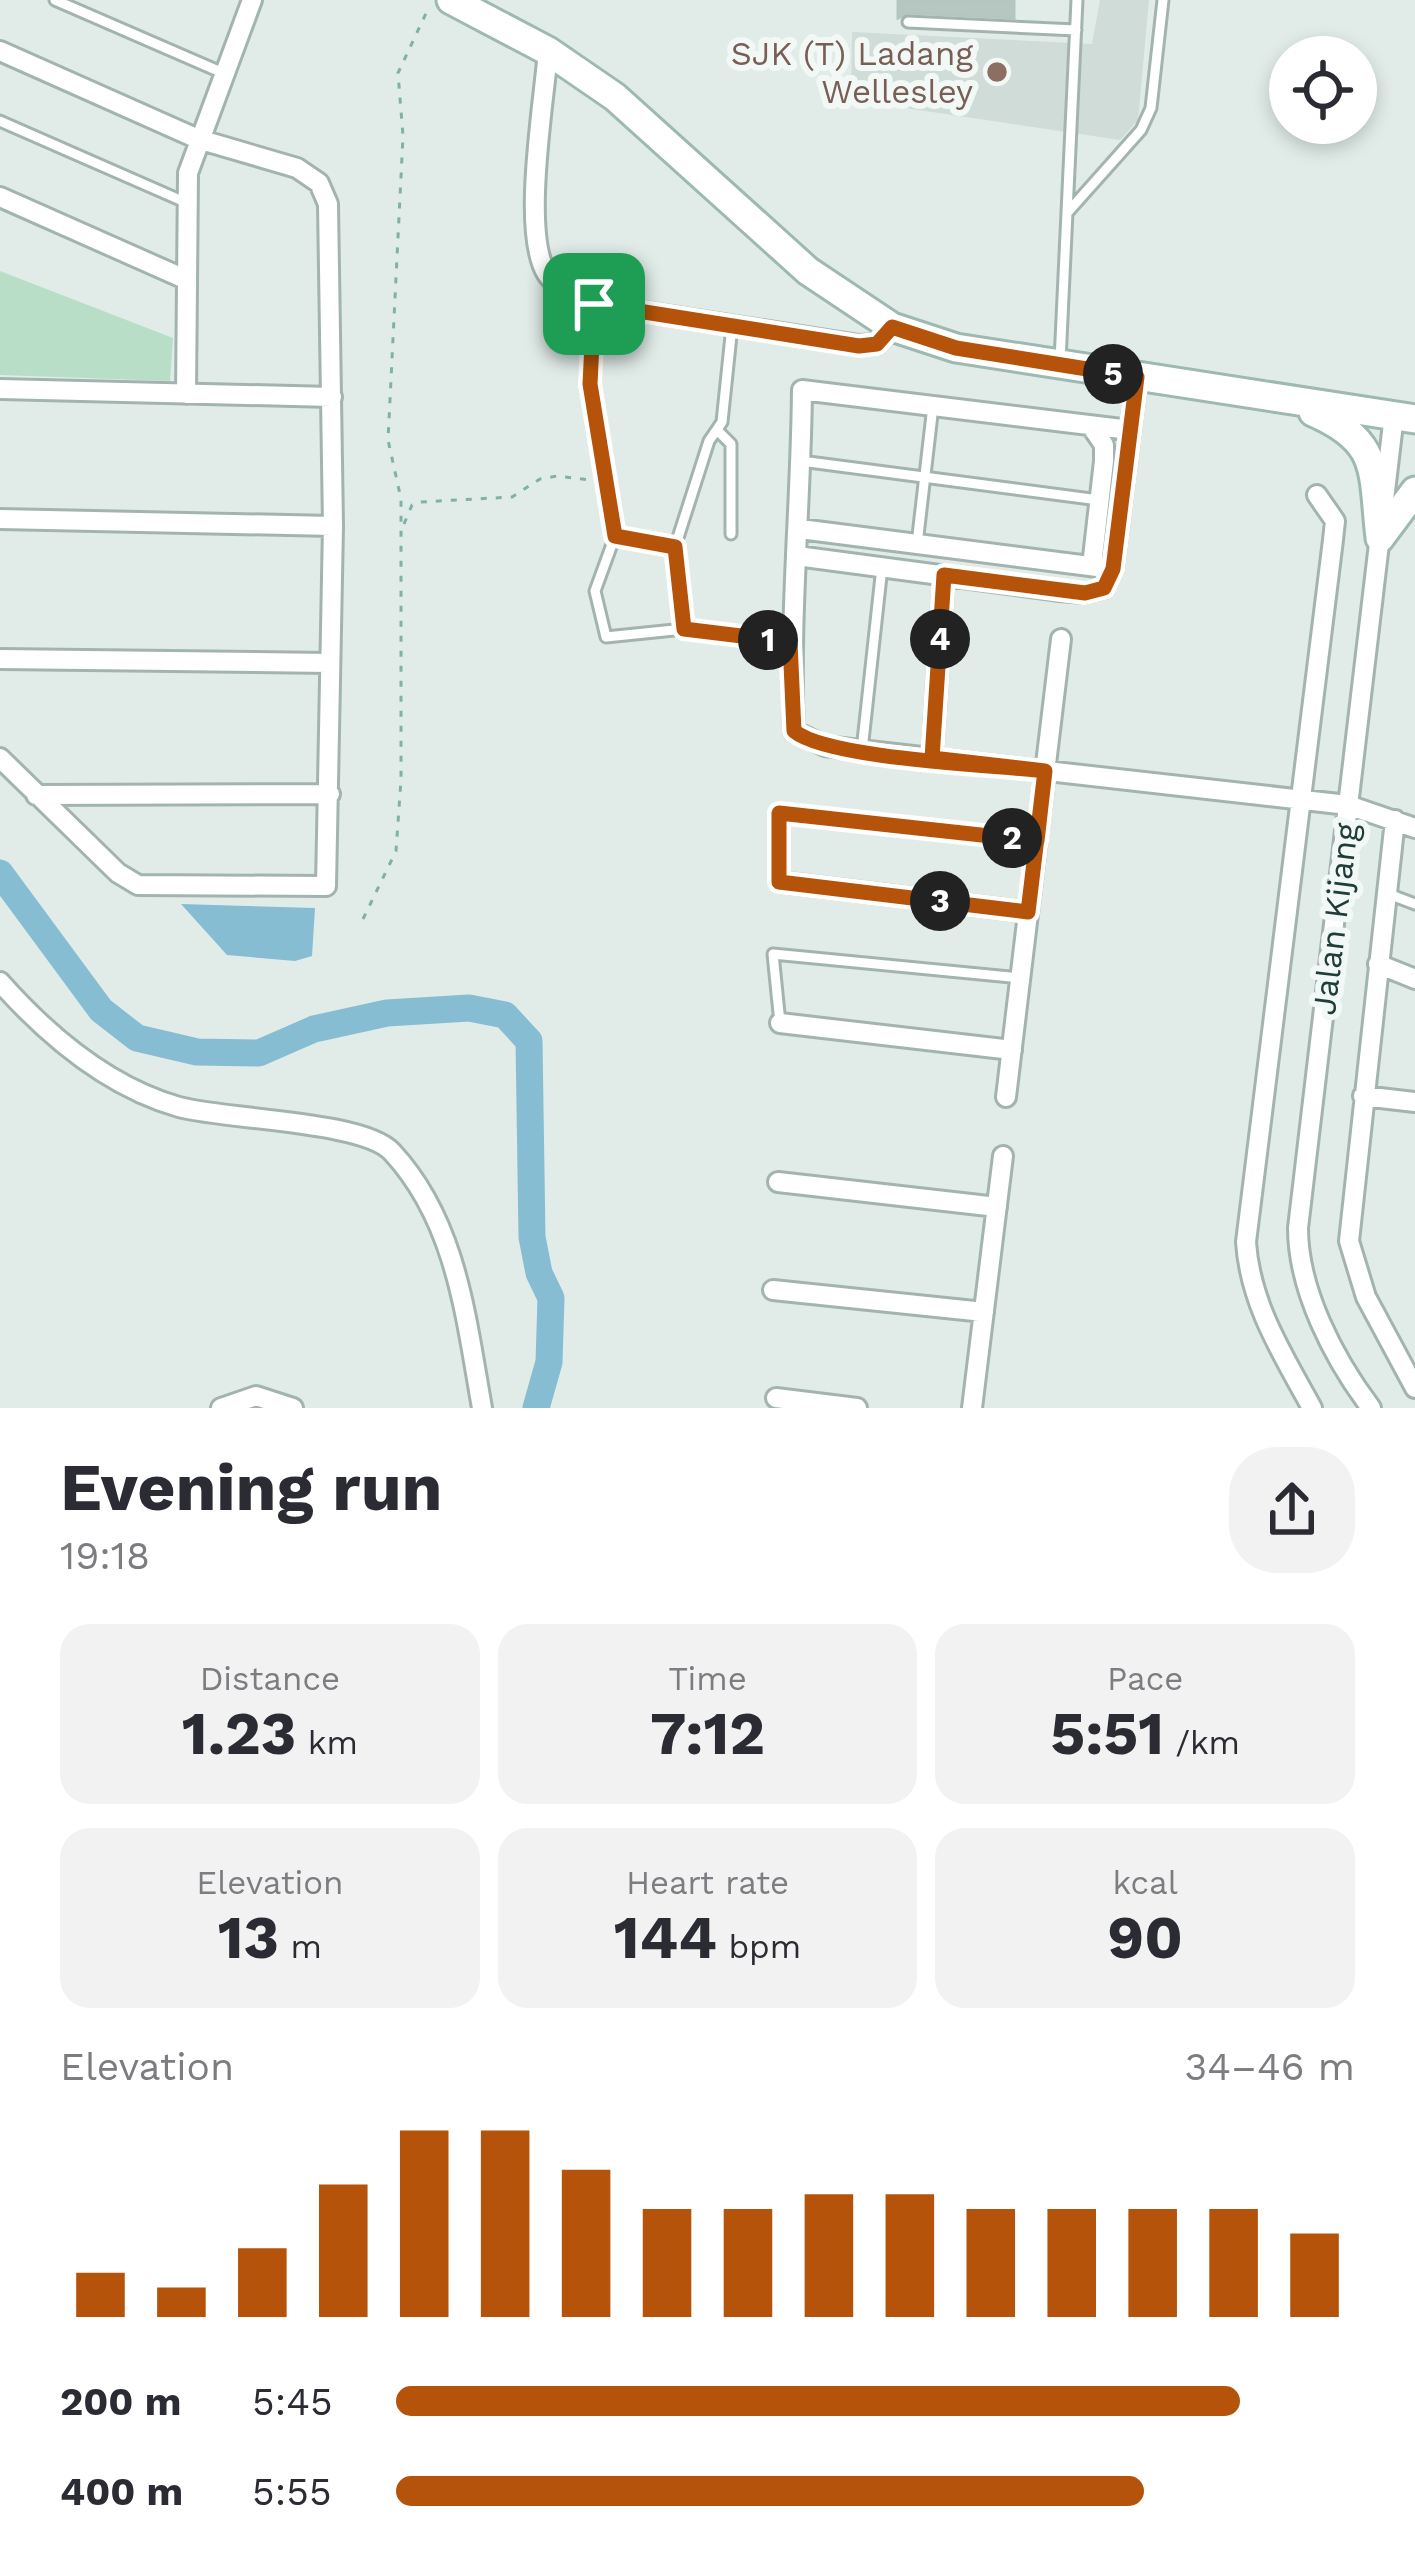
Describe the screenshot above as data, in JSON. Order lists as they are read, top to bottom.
{
  "streets": {
    "street": ["Jalan Kijang"]
  },
  "places": ["SJK (T) Ladang Wellesley"],
  "page": {
    "pins": [
      "5",
      "4",
      "1",
      "2",
      "3"
    ],
    "heading": ["Evening run", "19:18"],
    "stats": [
      ["Distance", "1.23 km"],
      ["Time", "7:12"],
      ["Pace", "5:51 /km"],
      ["Elevation", "13 m"],
      ["Heart rate", "144 bpm"],
      ["kcal", "90"]
    ],
    "chart": ["Elevation", "34–46 m"],
    "list": [
      {
        "name": "200 m",
        "note": "5:45"
      },
      {
        "name": "400 m",
        "note": "5:55"
      }
    ]
  }
}
